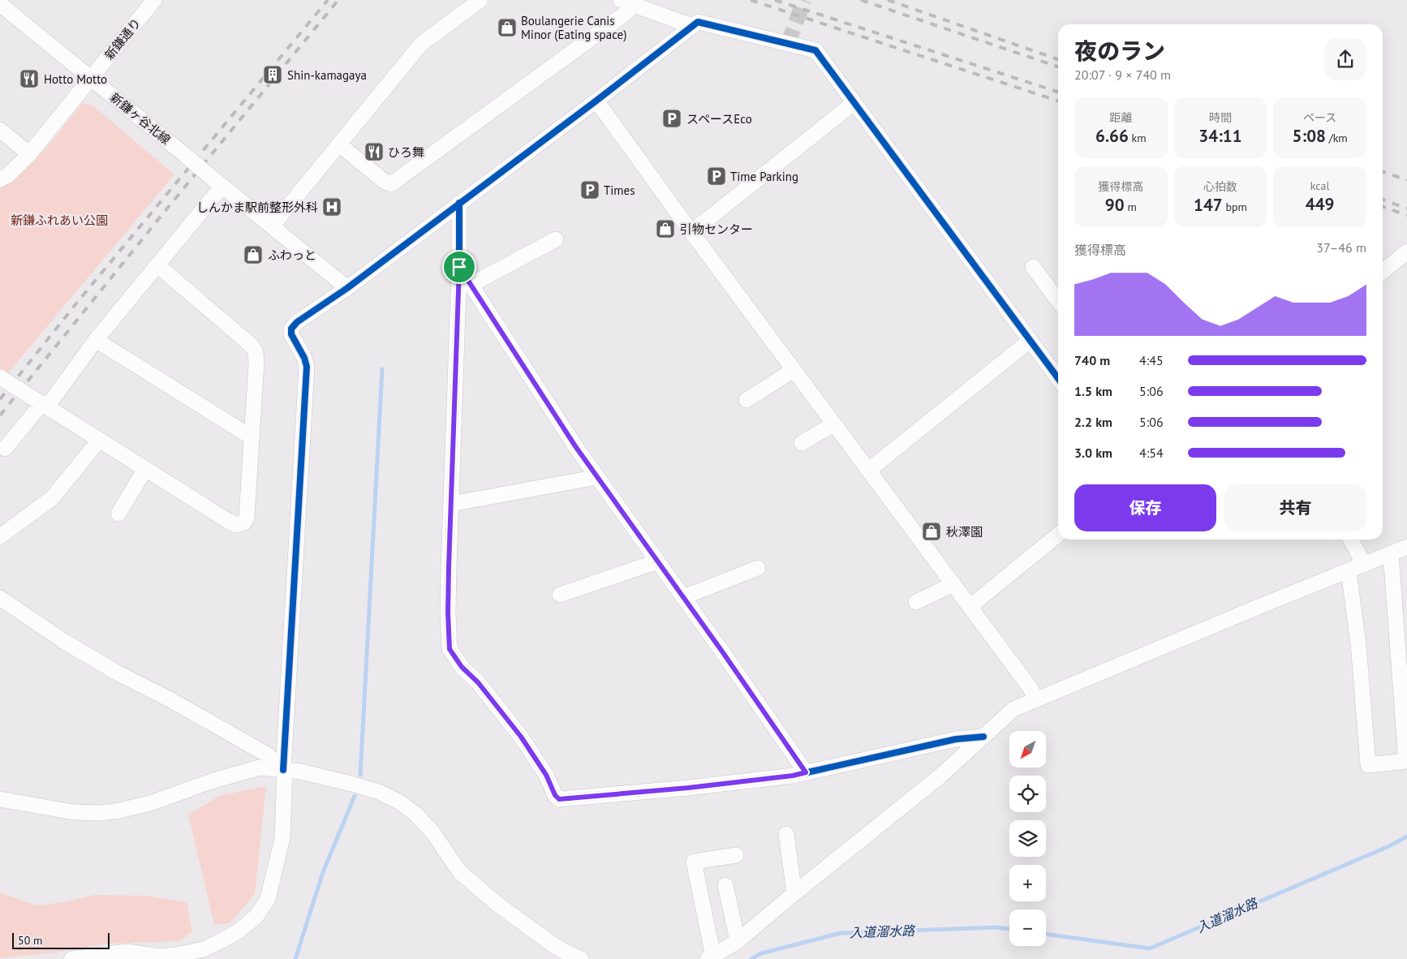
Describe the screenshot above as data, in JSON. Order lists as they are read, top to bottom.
{
  "streets": {
    "street": ["新鎌通り", "新鎌ヶ谷北線"]
  },
  "crossings": [
    ["新鎌通り", "新鎌ヶ谷北線"]
  ],
  "water": ["入道溜水路"],
  "parks": ["新鎌ふれあい公園"],
  "places": {
    "shop": [
      "Boulangerie Canis Minor (Eating space)",
      "引物センター",
      "ふわっと",
      "秋澤園"
    ],
    "building": ["Shin-kamagaya"],
    "restaurant": ["Hotto Motto", "ひろ舞"],
    "parking": ["スペースEco", "Time Parking", "Times"],
    "hospital": ["しんかま駅前整形外科"]
  },
  "scale_bar": "50 m",
  "north": "bottom left",
  "page": {
    "heading": ["夜のラン", "20:07 · 9 × 740 m"],
    "stats": [
      ["距離", "6.66 km"],
      ["時間", "34:11"],
      ["ペース", "5:08 /km"],
      ["獲得標高", "90 m"],
      ["心拍数", "147 bpm"],
      ["kcal", "449"]
    ],
    "chart": ["獲得標高", "37–46 m"],
    "list": [
      {
        "name": "740 m",
        "note": "4:45"
      },
      {
        "name": "1.5 km",
        "note": "5:06"
      },
      {
        "name": "2.2 km",
        "note": "5:06"
      },
      {
        "name": "3.0 km",
        "note": "4:54"
      }
    ],
    "buttons": ["保存", "共有"],
    "map_buttons": ["+", "−"],
    "scale": "50 m"
  }
}
